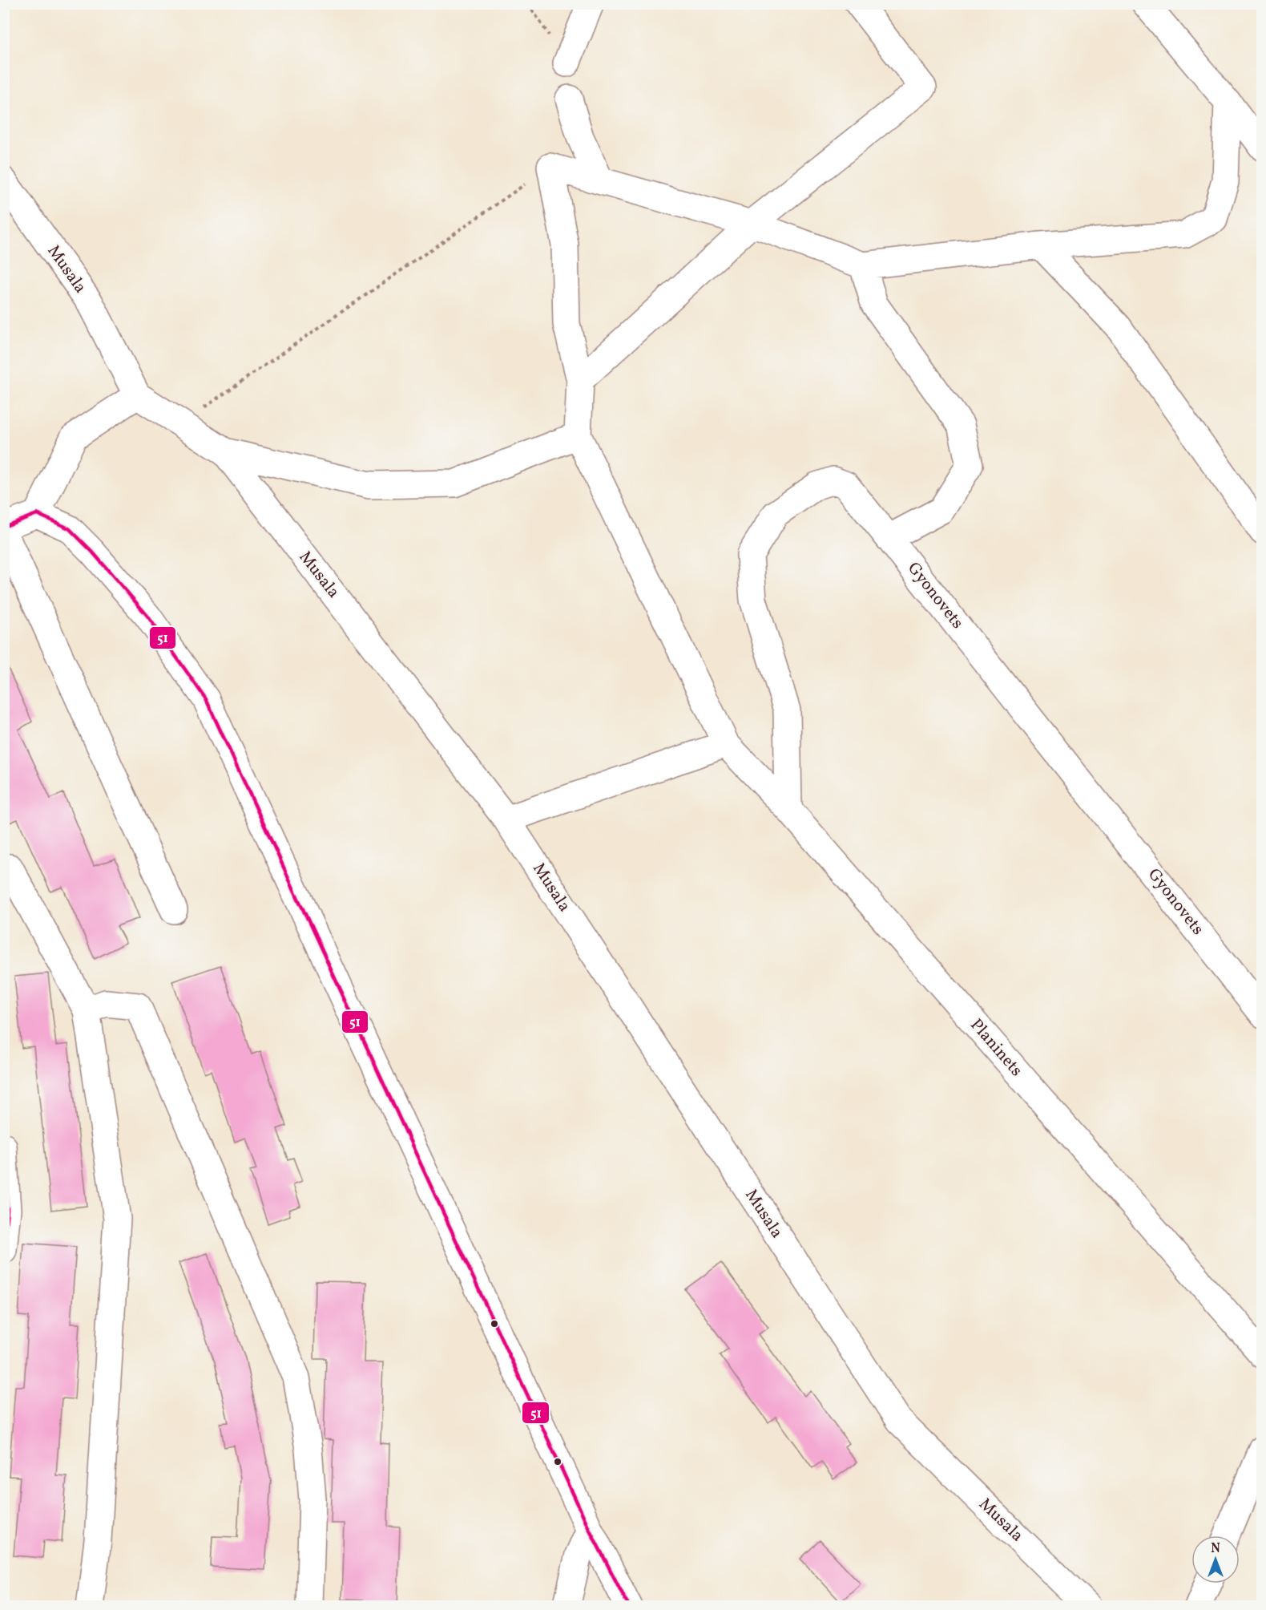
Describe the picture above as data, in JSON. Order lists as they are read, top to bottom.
{
  "streets": {
    "street": ["Musala", "Gyonovets", "Planinets"]
  },
  "crossings": [
    ["Gyonovets", "Planinets"]
  ],
  "lines": ["transit line 51"],
  "north": "top"
}
